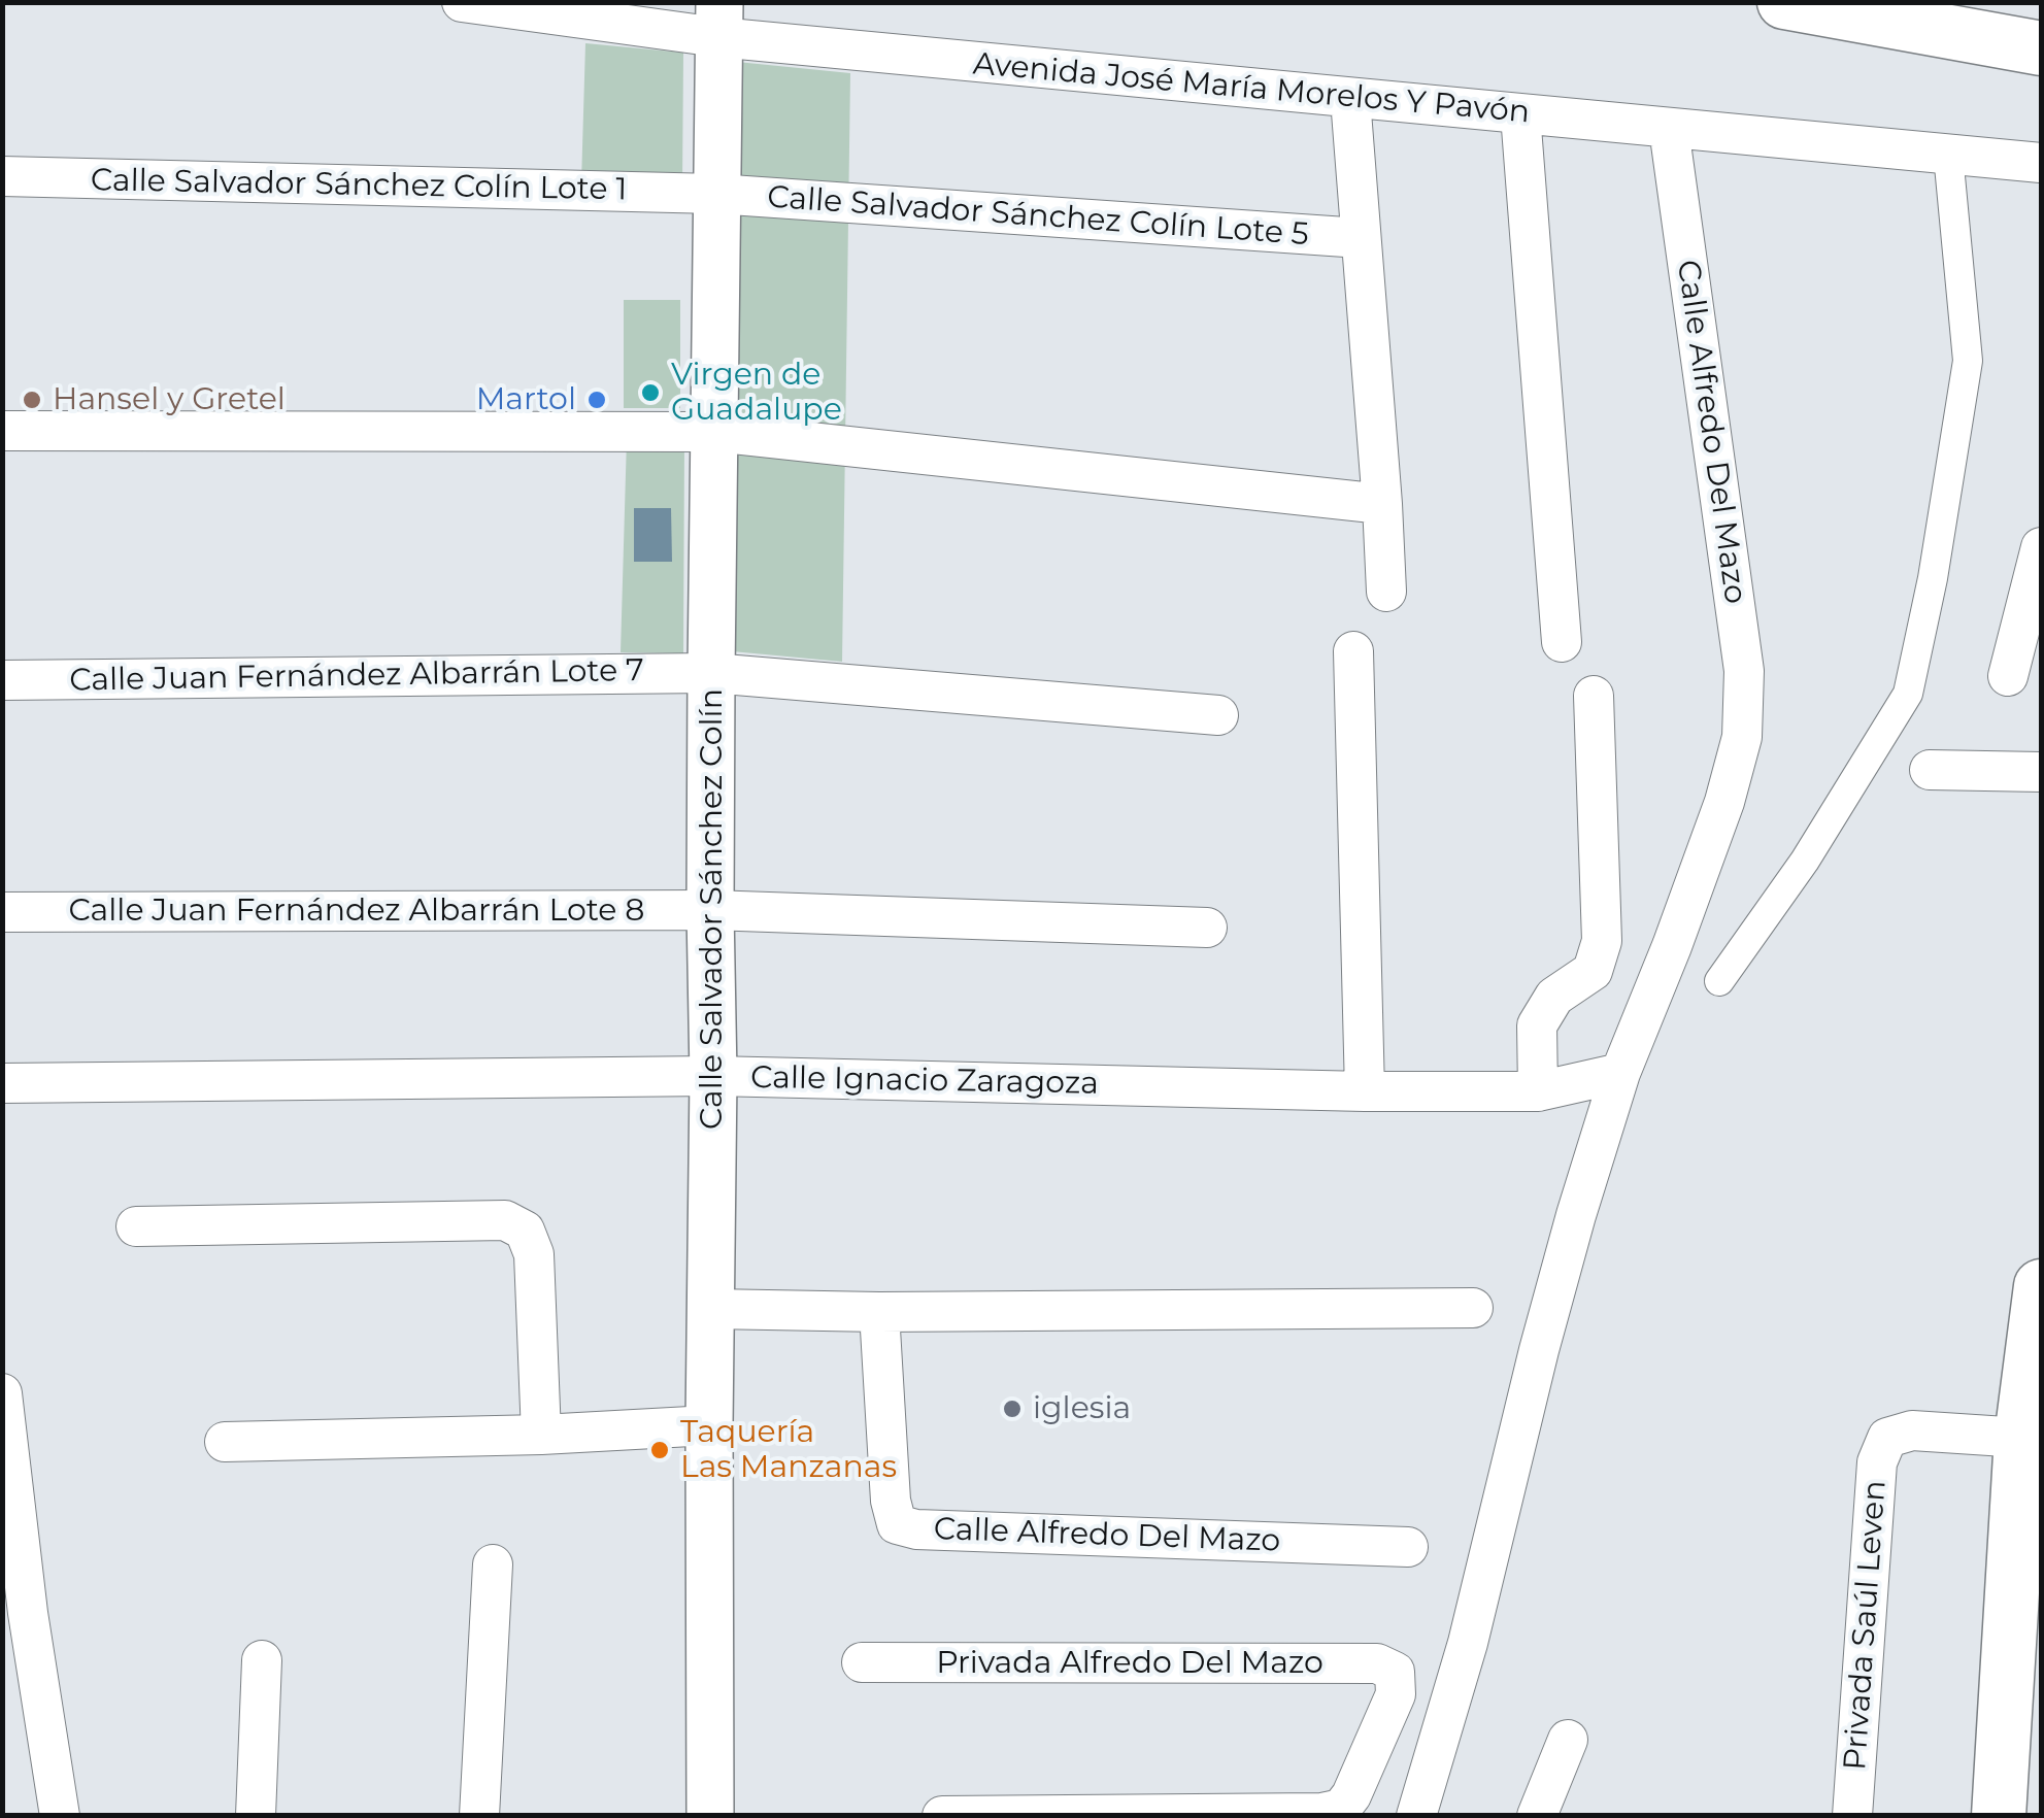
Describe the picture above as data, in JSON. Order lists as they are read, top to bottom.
{
  "streets": {
    "street": [
      "Avenida José María Morelos Y Pavón",
      "Calle Salvador Sánchez Colín Lote 1",
      "Calle Salvador Sánchez Colín Lote 5",
      "Calle Alfredo Del Mazo",
      "Calle Juan Fernández Albarrán Lote 7",
      "Calle Salvador Sánchez Colín",
      "Calle Juan Fernández Albarrán Lote 8",
      "Calle Ignacio Zaragoza",
      "Privada Saúl Leven",
      "Privada Alfredo Del Mazo"
    ]
  },
  "crossings": [
    ["Avenida José María Morelos Y Pavón", "Calle Alfredo Del Mazo"],
    ["Avenida José María Morelos Y Pavón", "Calle Salvador Sánchez Colín"],
    ["Calle Salvador Sánchez Colín Lote 1", "Calle Salvador Sánchez Colín Lote 5"],
    ["Calle Salvador Sánchez Colín Lote 1", "Calle Salvador Sánchez Colín"],
    ["Calle Salvador Sánchez Colín Lote 5", "Calle Salvador Sánchez Colín"],
    ["Calle Alfredo Del Mazo", "Calle Ignacio Zaragoza"],
    ["Calle Juan Fernández Albarrán Lote 7", "Calle Salvador Sánchez Colín"],
    ["Calle Salvador Sánchez Colín", "Calle Juan Fernández Albarrán Lote 8"],
    ["Calle Salvador Sánchez Colín", "Calle Ignacio Zaragoza"]
  ],
  "places": [
    "Virgen de Guadalupe",
    "Hansel y Gretel",
    "Martol",
    "iglesia",
    "Taquería Las Manzanas"
  ]
}
